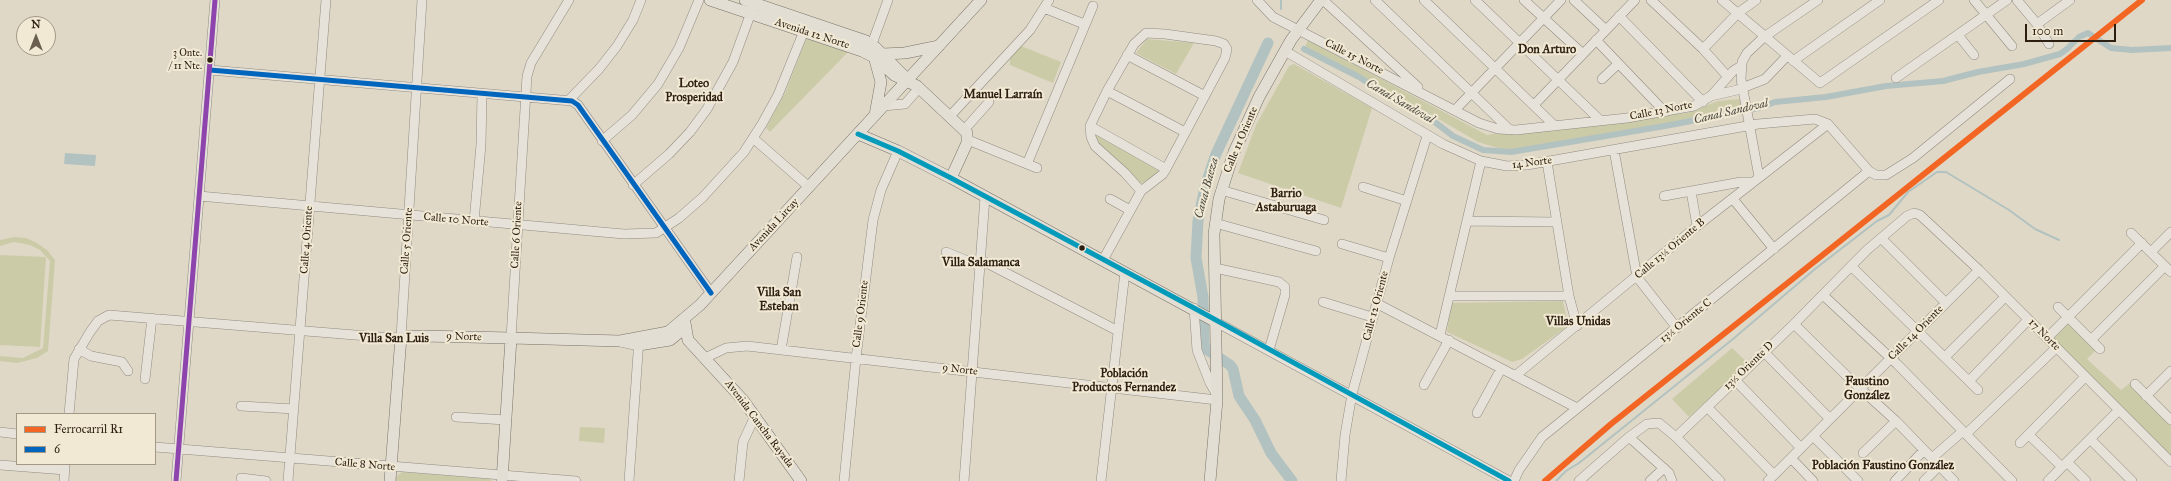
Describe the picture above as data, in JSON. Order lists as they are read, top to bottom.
{
  "streets": {
    "main road": [
      "Avenida 12 Norte",
      "Calle 11 Oriente",
      "Avenida Lircay",
      "Calle 6 Oriente",
      "Calle 5 Oriente",
      "9 Norte",
      "Avenida Cancha Rayada"
    ],
    "street": [
      "Calle 15 Norte",
      "Calle 13 Norte",
      "14 Norte",
      "Calle 10 Norte",
      "Calle 4 Oriente",
      "Calle 13½ Oriente B",
      "Calle 12 Oriente",
      "Calle 9 Oriente",
      "13½ Oriente C",
      "Calle 14 Oriente",
      "17 Norte",
      "13½ Oriente D",
      "Calle 8 Norte"
    ]
  },
  "crossings": [
    ["Avenida 12 Norte", "Avenida Lircay"],
    ["Calle 15 Norte", "Calle 13 Norte"],
    ["Calle 15 Norte", "Calle 11 Oriente"],
    ["Calle 11 Oriente", "14 Norte"],
    ["Calle 11 Oriente", "9 Norte"],
    ["14 Norte", "Calle 13½ Oriente B"],
    ["14 Norte", "Calle 12 Oriente"],
    ["Calle 10 Norte", "Calle 6 Oriente"],
    ["Calle 10 Norte", "Calle 4 Oriente"],
    ["Calle 10 Norte", "Calle 5 Oriente"],
    ["Avenida Lircay", "9 Norte"],
    ["Avenida Lircay", "Avenida Cancha Rayada"],
    ["Calle 6 Oriente", "9 Norte"],
    ["Calle 6 Oriente", "Calle 8 Norte"],
    ["Calle 4 Oriente", "9 Norte"],
    ["Calle 4 Oriente", "Calle 8 Norte"],
    ["Calle 5 Oriente", "9 Norte"],
    ["Calle 5 Oriente", "Calle 8 Norte"],
    ["Calle 9 Oriente", "9 Norte"],
    ["Calle 14 Oriente", "17 Norte"],
    ["17 Norte", "13½ Oriente D"],
    ["9 Norte", "Avenida Cancha Rayada"]
  ],
  "districts": [
    "Don Arturo",
    "Loteo Prosperidad",
    "Manuel Larraín",
    "Barrio Astaburuaga",
    "Villa Salamanca",
    "Villa San Esteban",
    "Villas Unidas",
    "Villa San Luis",
    "Población Productos Fernandez",
    "Faustino González",
    "Población Faustino González"
  ],
  "water": ["Canal Sandoval", "Canal Baeza"],
  "places": ["3 Onte. / 11 Nte."],
  "lines": ["rail line R1", "transit line 6"],
  "legend": ["Ferrocarril R1", "6"],
  "scale_bar": "100 m",
  "north": "top"
}
